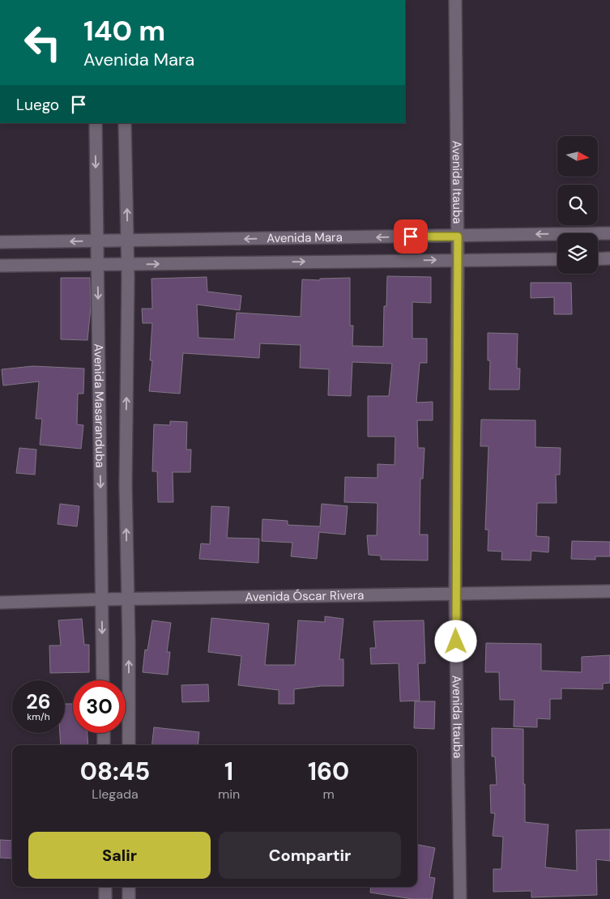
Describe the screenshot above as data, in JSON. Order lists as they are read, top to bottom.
{
  "streets": {
    "street": [
      "Avenida Itauba",
      "Avenida Mara",
      "Avenida Masaranduba",
      "Avenida Óscar Rivera"
    ]
  },
  "crossings": [
    ["Avenida Itauba", "Avenida Mara"],
    ["Avenida Itauba", "Avenida Óscar Rivera"],
    ["Avenida Mara", "Avenida Masaranduba"],
    ["Avenida Masaranduba", "Avenida Óscar Rivera"]
  ],
  "north": "right",
  "page": {
    "turn": ["140 m", "Avenida Mara"],
    "then": "Luego",
    "speed": "26 km/h",
    "limit": "30",
    "eta": [
      "08:45",
      "Llegada",
      "1",
      "min",
      "160",
      "m"
    ],
    "buttons": ["Salir", "Compartir"]
  }
}
